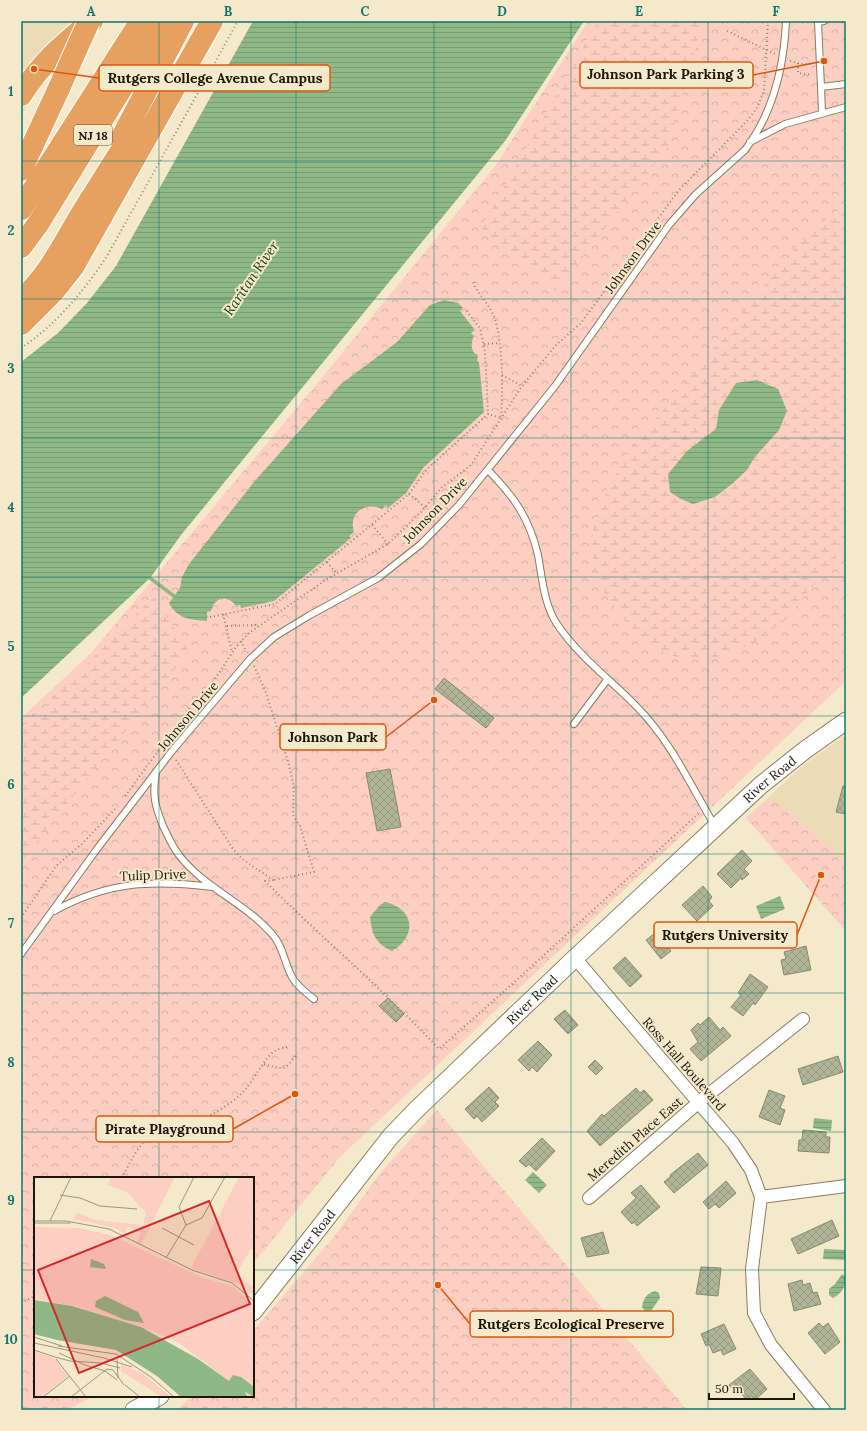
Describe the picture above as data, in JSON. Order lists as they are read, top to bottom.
{
  "streets": {
    "highway": ["NJ 18"],
    "street": ["River Road", "Ross Hall Boulevard", "Meredith Place East"],
    "lane": ["Johnson Drive", "Tulip Drive"]
  },
  "crossings": [
    ["Johnson Drive", "Tulip Drive"],
    ["River Road", "Ross Hall Boulevard"],
    ["Ross Hall Boulevard", "Meredith Place East"]
  ],
  "water": ["Raritan River"],
  "places": [
    "Johnson Park Parking 3",
    "Rutgers College Avenue Campus",
    "Johnson Park",
    "Rutgers University",
    "Pirate Playground",
    "Rutgers Ecological Preserve"
  ],
  "scale_bar": "50 m",
  "grid": {
    "columns": [
      "A",
      "B",
      "C",
      "D",
      "E",
      "F"
    ],
    "rows": [
      "1",
      "2",
      "3",
      "4",
      "5",
      "6",
      "7",
      "8",
      "9",
      "10"
    ]
  }
}
